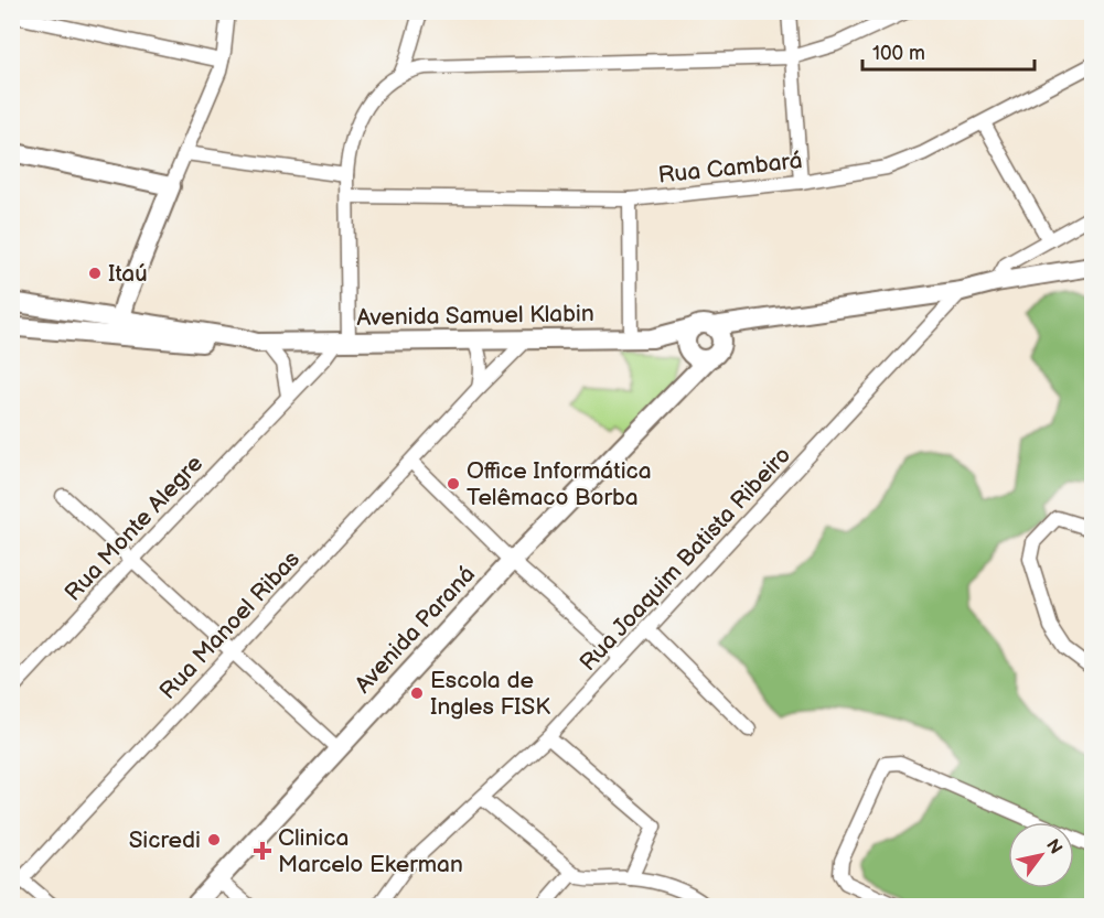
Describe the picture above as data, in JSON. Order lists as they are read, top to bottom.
{
  "streets": {
    "main road": ["Avenida Samuel Klabin", "Avenida Paraná"],
    "street": [
      "Rua Cambará",
      "Rua Monte Alegre",
      "Rua Joaquim Batista Ribeiro",
      "Rua Manoel Ribas"
    ]
  },
  "crossings": [
    ["Avenida Samuel Klabin", "Rua Monte Alegre"],
    ["Avenida Samuel Klabin", "Rua Joaquim Batista Ribeiro"],
    ["Avenida Samuel Klabin", "Rua Manoel Ribas"],
    ["Avenida Samuel Klabin", "Avenida Paraná"]
  ],
  "places": {
    "other": [
      "Itaú",
      "Office Informática Telêmaco Borba",
      "Escola de Ingles FISK",
      "Sicredi"
    ],
    "health": ["Clinica Marcelo Ekerman"]
  },
  "scale_bar": "100 m",
  "north": "top right"
}
